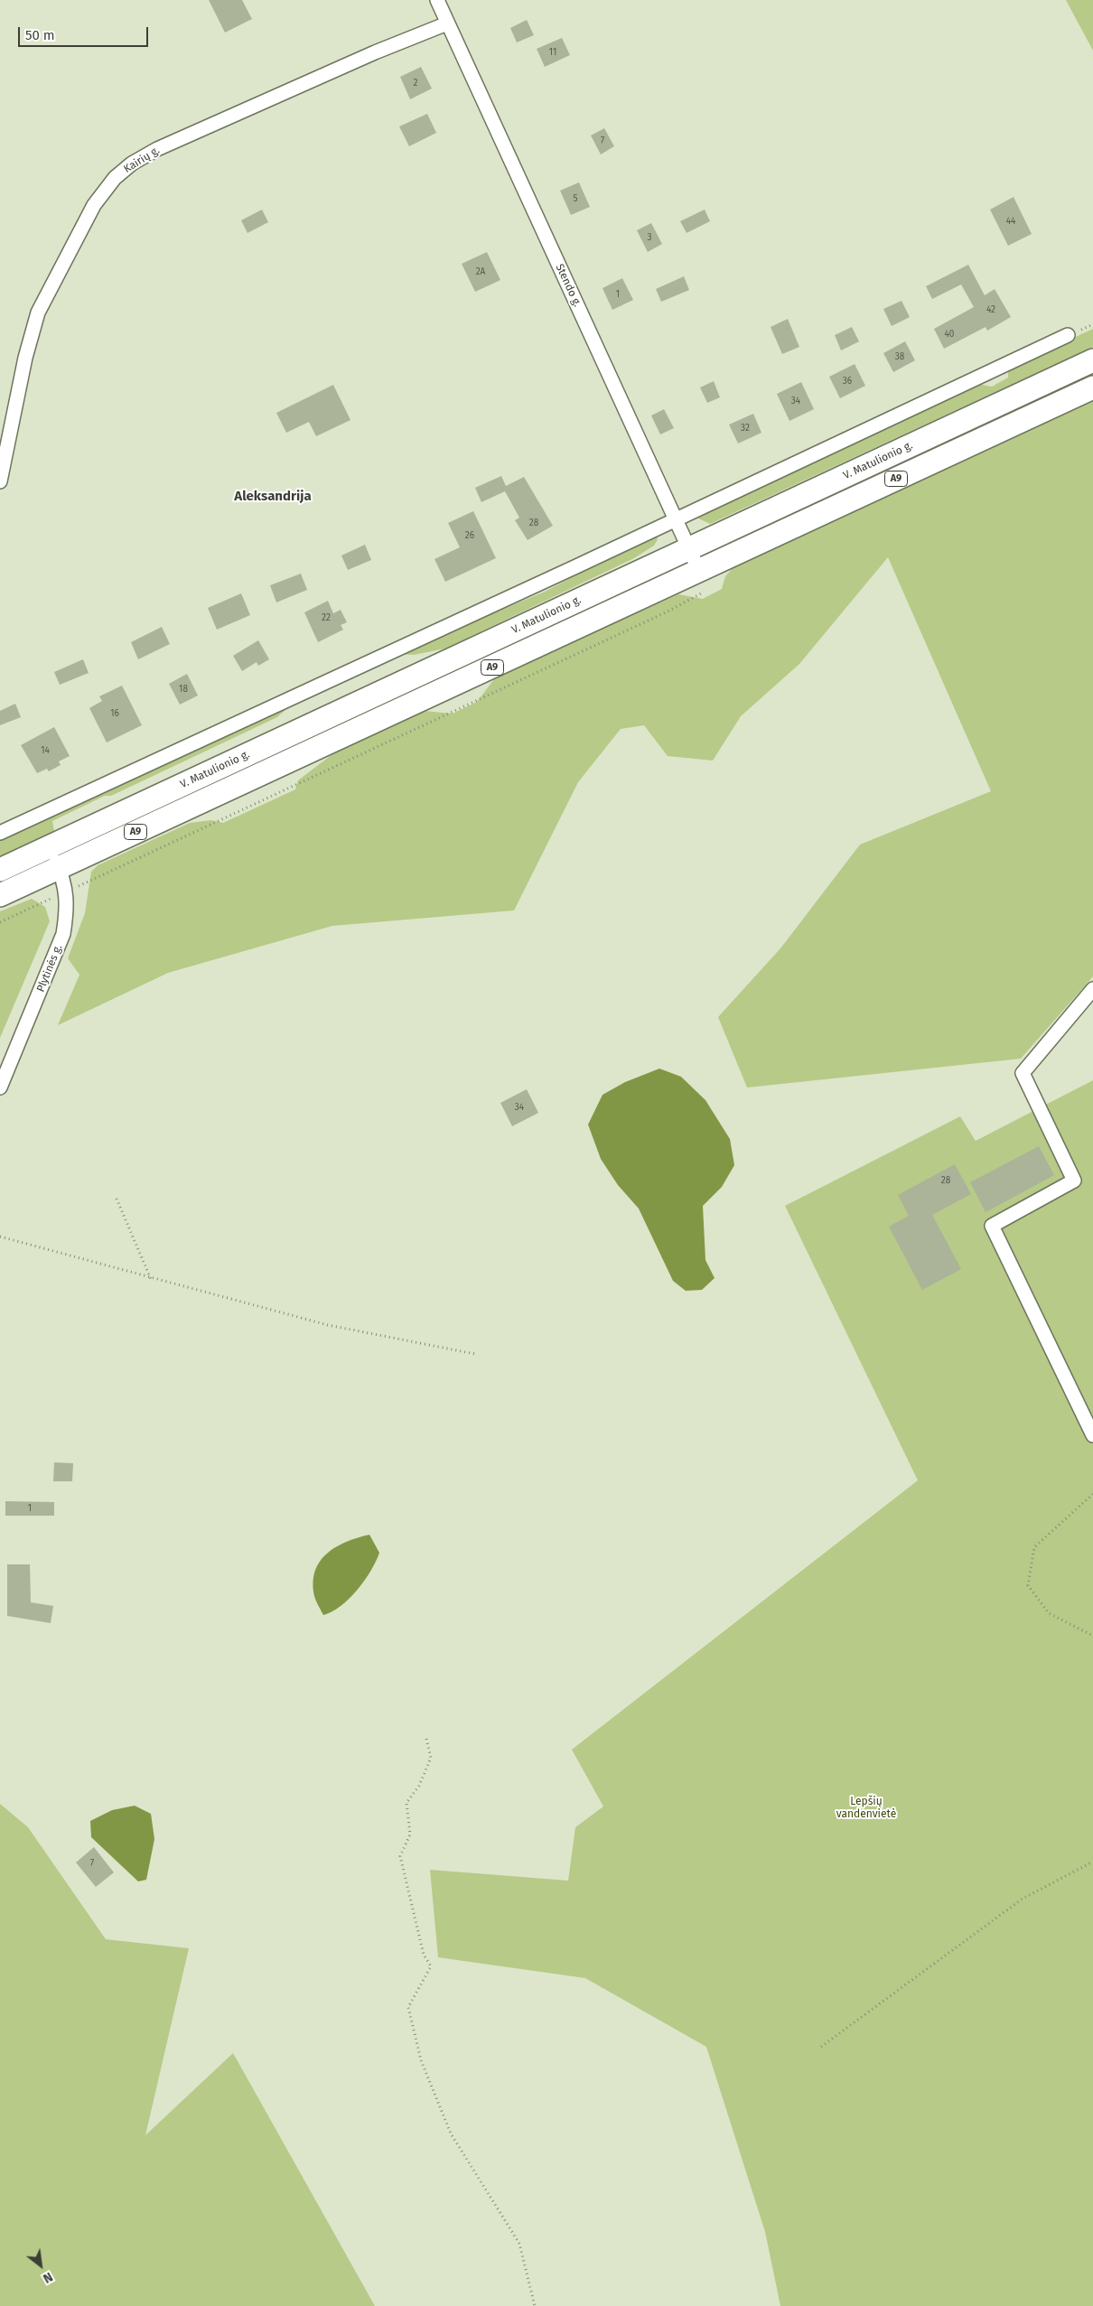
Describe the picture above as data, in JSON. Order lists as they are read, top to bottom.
{
  "streets": {
    "highway": ["V. Matulionio g.", "A9"],
    "street": ["Kairių g.", "Stendo g.", "Plytinės g."]
  },
  "crossings": [
    ["Kairių g.", "Stendo g."],
    ["Stendo g.", "V. Matulionio g."],
    ["V. Matulionio g.", "Plytinės g."]
  ],
  "districts": ["Aleksandrija"],
  "parks": ["Lepšių vandenvietė"],
  "house_numbers": [
    "11",
    "2",
    "7",
    "5",
    "44",
    "3",
    "2A",
    "1",
    "42",
    "40",
    "38",
    "36",
    "34",
    "32",
    "28",
    "26",
    "22",
    "18",
    "16",
    "14",
    "34",
    "28",
    "1",
    "7"
  ],
  "scale_bar": "50 m",
  "north": "bottom right"
}
